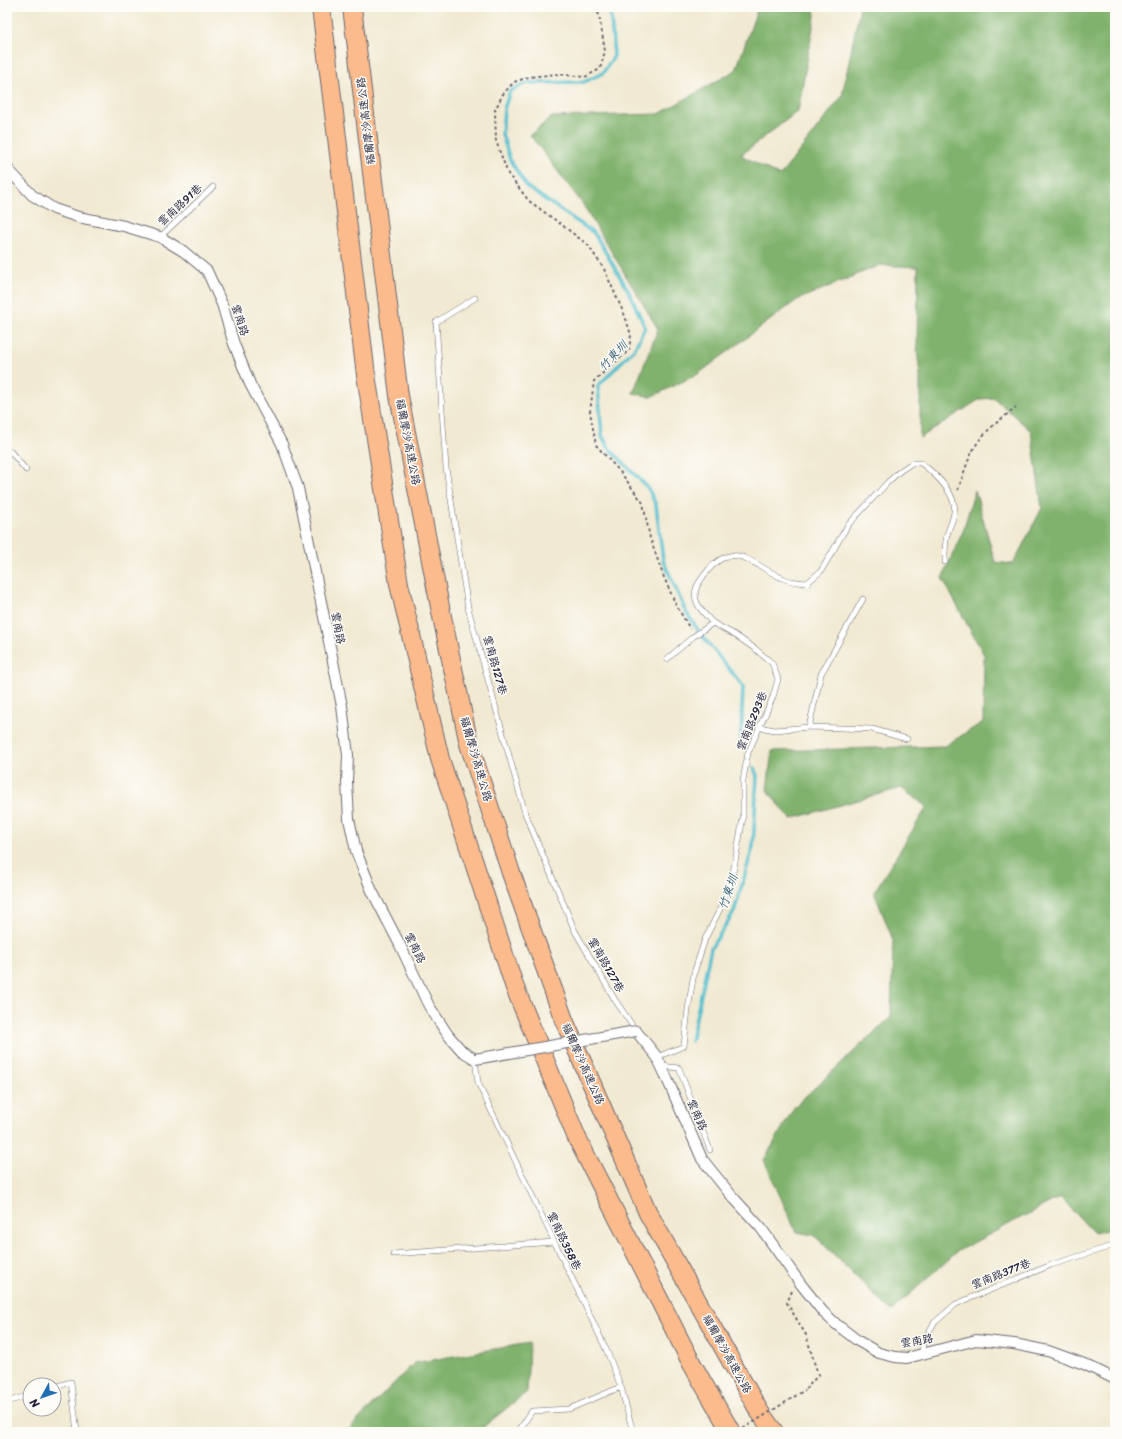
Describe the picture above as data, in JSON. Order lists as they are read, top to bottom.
{
  "streets": {
    "highway": ["福爾摩沙高速公路"],
    "street": ["雲南路"],
    "lane": [
      "雲南路91巷",
      "雲南路127巷",
      "雲南路293巷",
      "雲南路358巷",
      "雲南路377巷"
    ]
  },
  "crossings": [
    ["雲南路91巷", "雲南路"],
    ["雲南路", "雲南路127巷"],
    ["雲南路", "雲南路293巷"],
    ["雲南路", "雲南路358巷"],
    ["雲南路", "雲南路377巷"]
  ],
  "water": ["竹東圳"],
  "north": "bottom left"
}
